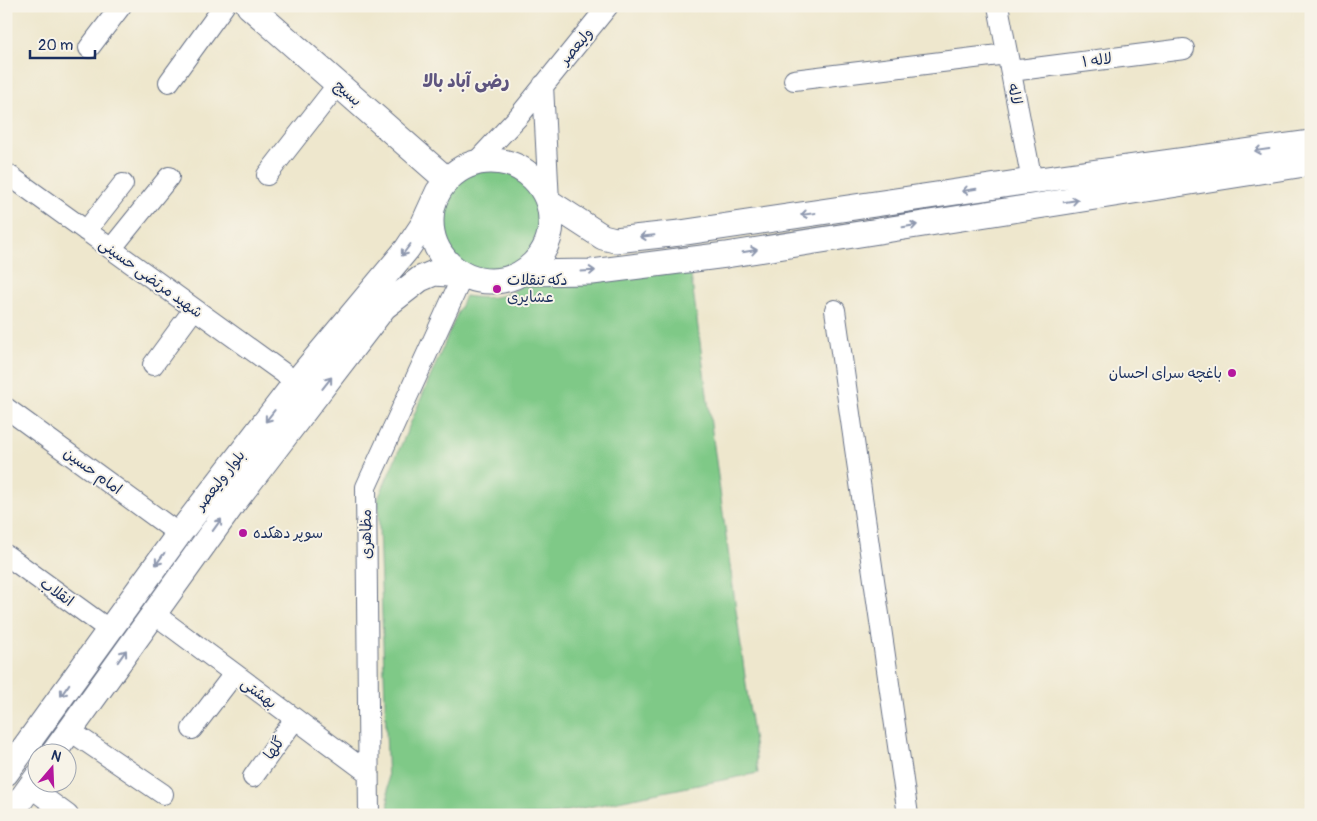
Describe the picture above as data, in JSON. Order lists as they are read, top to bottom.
{
  "streets": {
    "street": [
      "ولیعصر",
      "لاله ۱",
      "بسیج",
      "لاله",
      "شهید مرتضی حسینی",
      "امام حسین",
      "بلوار ولیعصر",
      "مظاهری",
      "انقلاب",
      "بهشتی",
      "گلها"
    ]
  },
  "crossings": [
    ["ولیعصر", "بسیج"],
    ["ولیعصر", "بلوار ولیعصر"],
    ["ولیعصر", "مظاهری"],
    ["لاله ۱", "لاله"],
    ["بسیج", "بلوار ولیعصر"],
    ["بسیج", "مظاهری"],
    ["شهید مرتضی حسینی", "بلوار ولیعصر"],
    ["امام حسین", "بلوار ولیعصر"],
    ["بلوار ولیعصر", "مظاهری"],
    ["بلوار ولیعصر", "انقلاب"],
    ["بلوار ولیعصر", "بهشتی"],
    ["مظاهری", "بهشتی"],
    ["بهشتی", "گلها"]
  ],
  "districts": ["رضی آباد بالا"],
  "places": ["دکه تنقلات عشایری", "باغچه سرای احسان", "سوپر دهکده"],
  "scale_bar": "20 m",
  "north": "top"
}
